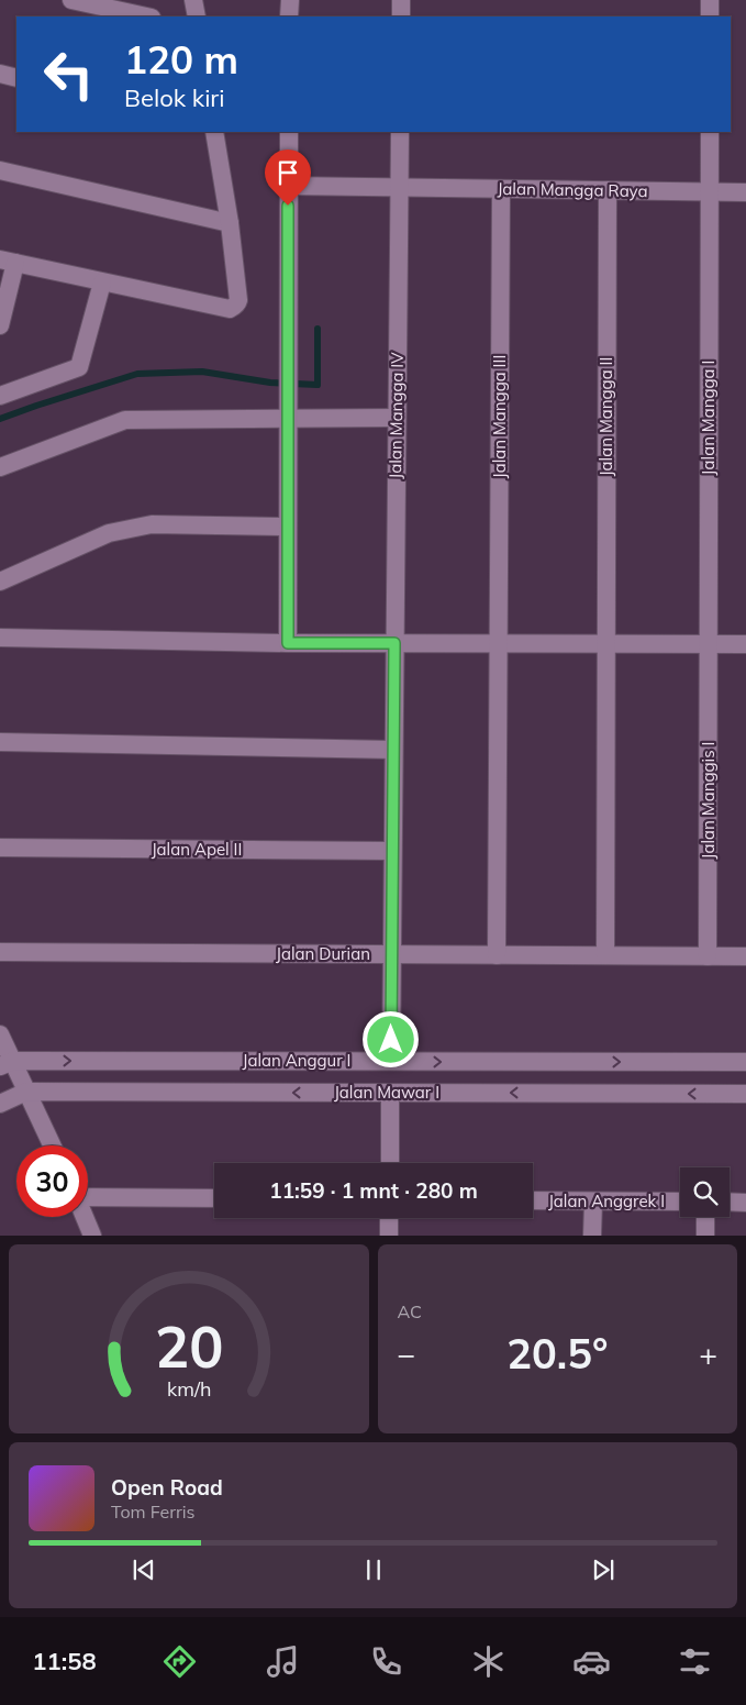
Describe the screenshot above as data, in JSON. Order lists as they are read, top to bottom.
{
  "streets": {
    "street": [
      "Jalan Mangga Raya",
      "Jalan Mangga IV",
      "Jalan Mangga III",
      "Jalan Mangga II",
      "Jalan Mangga I",
      "Jalan Manggis I",
      "Jalan Apel II",
      "Jalan Durian",
      "Jalan Anggur I",
      "Jalan Mawar I",
      "Jalan Anggrek I"
    ]
  },
  "crossings": [
    ["Jalan Mangga Raya", "Jalan Mangga IV"],
    ["Jalan Mangga Raya", "Jalan Mangga III"],
    ["Jalan Mangga Raya", "Jalan Mangga II"],
    ["Jalan Mangga Raya", "Jalan Mangga I"],
    ["Jalan Mangga IV", "Jalan Apel II"],
    ["Jalan Mangga IV", "Jalan Durian"],
    ["Jalan Mangga IV", "Jalan Anggur I"],
    ["Jalan Mangga III", "Jalan Durian"],
    ["Jalan Mangga II", "Jalan Durian"],
    ["Jalan Mangga I", "Jalan Manggis I"],
    ["Jalan Manggis I", "Jalan Durian"]
  ],
  "one_way": ["Jalan Anggur I", "Jalan Mawar I"],
  "page": {
    "turn": ["120 m", "Belok kiri"],
    "limit": "30",
    "trip": "11:59 · 1 mnt · 280 m",
    "tile": "AC",
    "heat": ["−", "20.5°", "+"],
    "song": ["Open Road", "Tom Ferris"],
    "tabs": "11:58",
    "gauge": ["20", "km/h"]
  }
}
